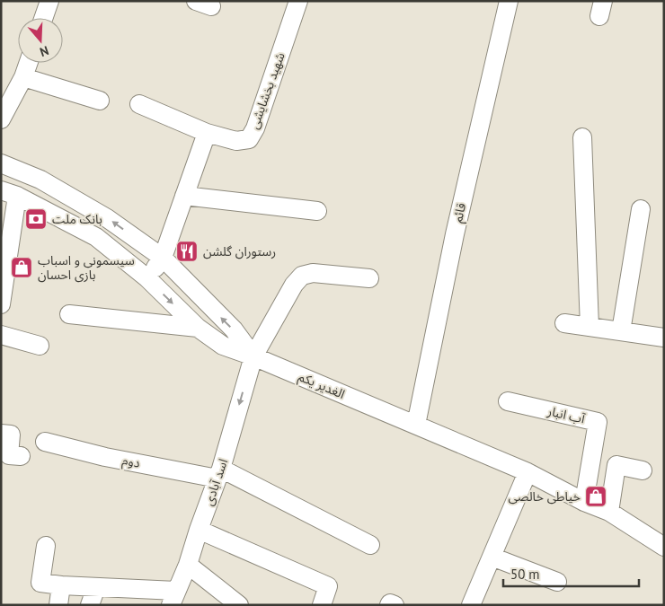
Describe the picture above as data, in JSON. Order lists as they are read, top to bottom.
{
  "streets": {
    "street": [
      "شهید بخشایشی",
      "قائم",
      "الغدیر یکم",
      "آب انبار",
      "دوم",
      "اسد آبادی"
    ]
  },
  "crossings": [
    ["قائم", "الغدیر یکم"],
    ["الغدیر یکم", "آب انبار"],
    ["الغدیر یکم", "اسد آبادی"],
    ["دوم", "اسد آبادی"]
  ],
  "places": {
    "bank": ["بانک ملت"],
    "restaurant": ["رستوران گلشن"],
    "shop": ["سیسمونی و اسباب بازی احسان", "خیاطی خالصی"]
  },
  "scale_bar": "50 m",
  "north": "bottom"
}
